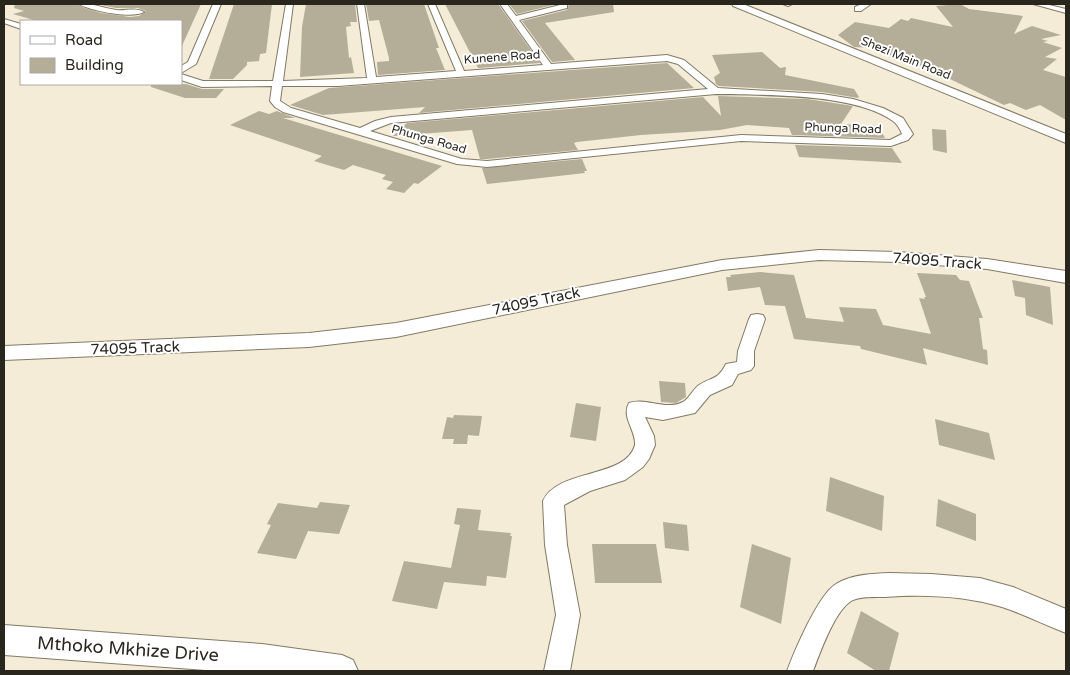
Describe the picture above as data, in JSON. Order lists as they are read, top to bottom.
{
  "streets": {
    "street": [
      "Kunene Road",
      "Shezi Main Road",
      "Phunga Road",
      "74095 Track",
      "Mthoko Mkhize Drive"
    ]
  },
  "crossings": [
    ["Kunene Road", "Phunga Road"]
  ],
  "legend": ["Road", "Building"]
}
